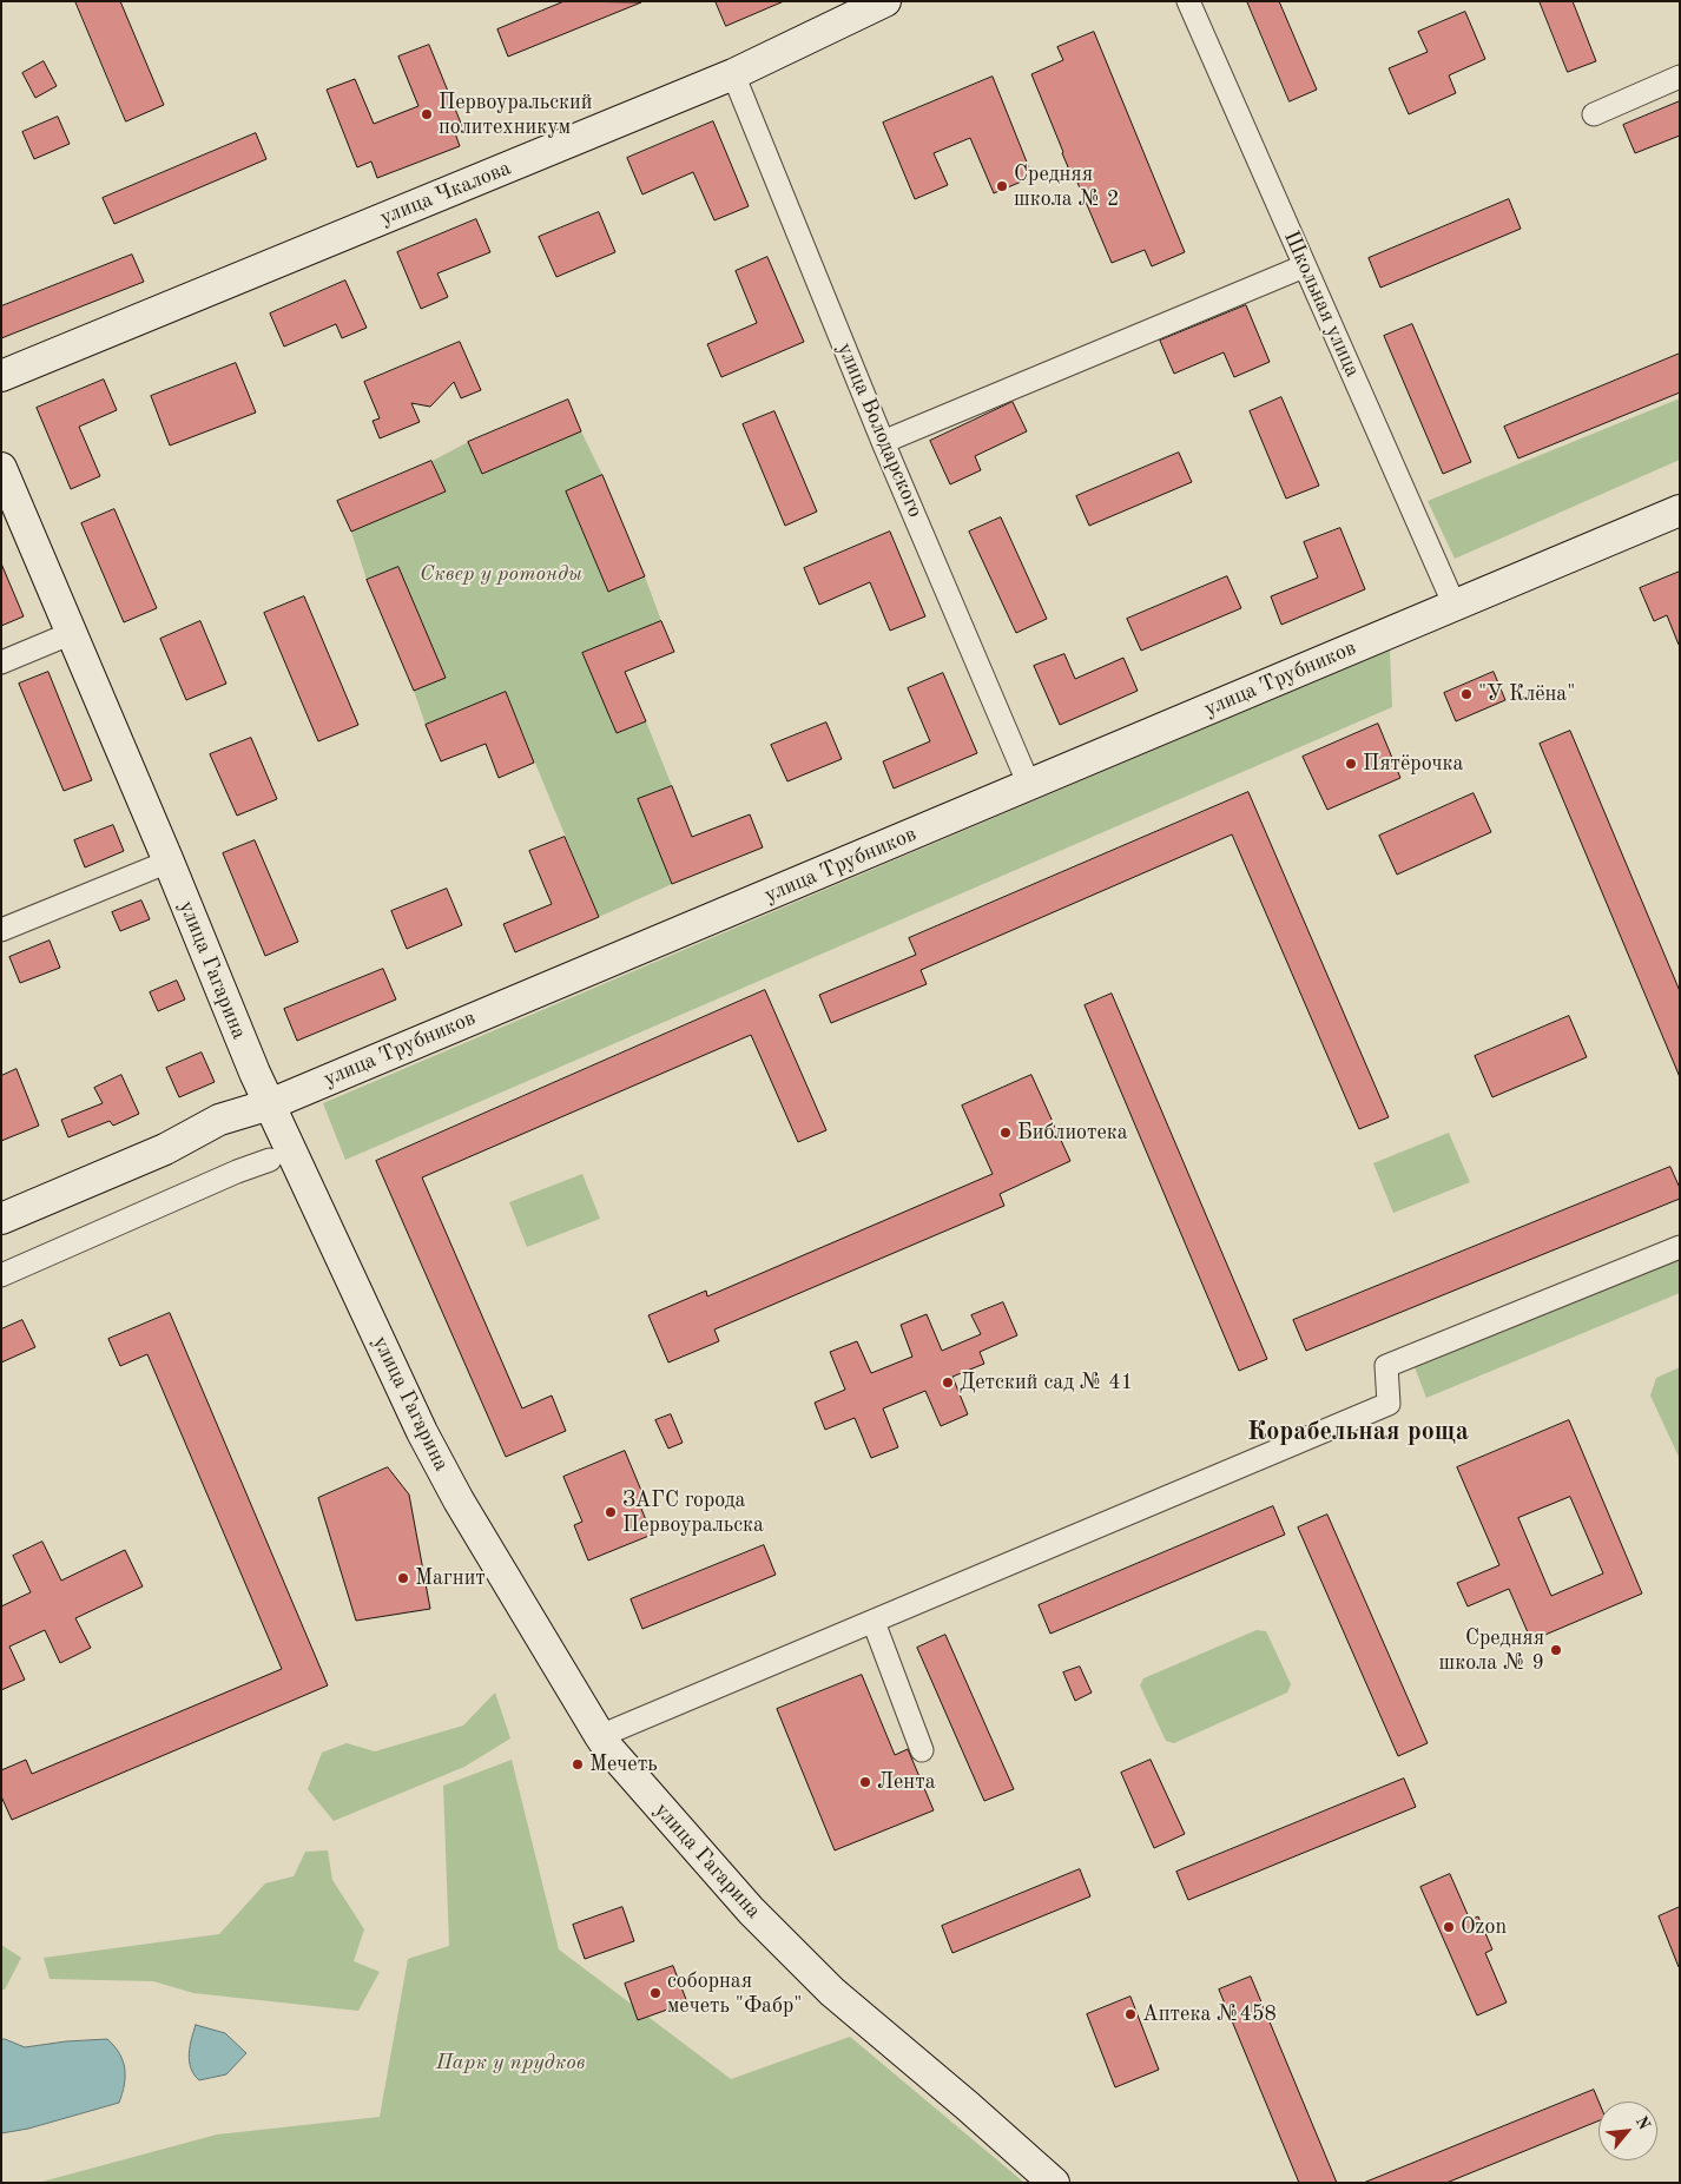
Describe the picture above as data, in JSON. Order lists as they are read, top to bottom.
{
  "streets": {
    "street": [
      "улица Чкалова",
      "Школьная улица",
      "улица Володарского",
      "улица Трубников",
      "улица Гагарина"
    ]
  },
  "crossings": [
    ["улица Чкалова", "улица Володарского"],
    ["Школьная улица", "улица Трубников"],
    ["улица Володарского", "улица Трубников"],
    ["улица Трубников", "улица Гагарина"]
  ],
  "districts": ["Корабельная роща"],
  "parks": ["Сквер у ротонды", "Парк у прудков"],
  "places": [
    "Первоуральский политехникум",
    "Средняя школа № 2",
    "\"У Клёна\"",
    "Пятёрочка",
    "Библиотека",
    "Детский сад № 41",
    "ЗАГС города Первоуральска",
    "Магнит",
    "Средняя школа № 9",
    "Мечеть",
    "Лента",
    "Ozon",
    "соборная мечеть \"Фабр\"",
    "Аптека №458"
  ],
  "north": "top right"
}
